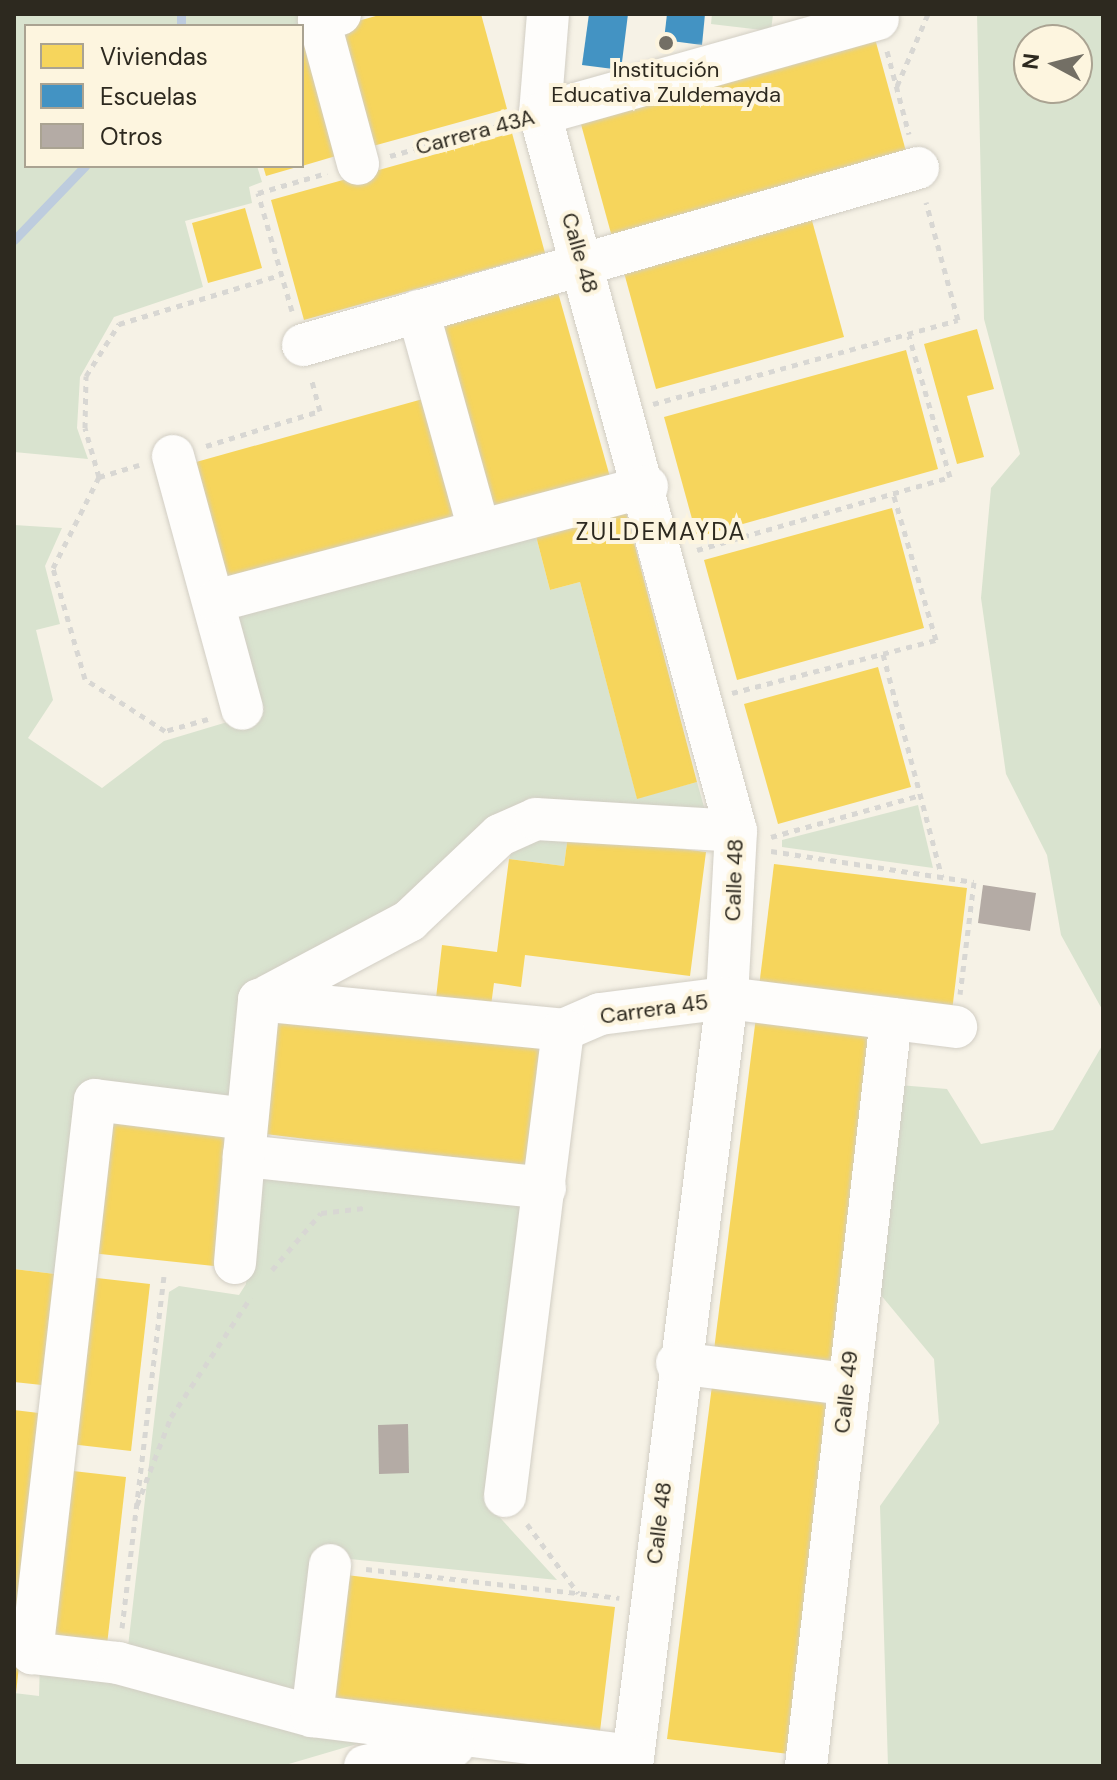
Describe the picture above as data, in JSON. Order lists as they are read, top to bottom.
{
  "streets": {
    "street": [
      "Carrera 43A",
      "Calle 48",
      "Carrera 45",
      "Calle 49"
    ]
  },
  "crossings": [
    ["Carrera 43A", "Calle 48"],
    ["Calle 48", "Carrera 45"],
    ["Carrera 45", "Calle 49"]
  ],
  "districts": ["ZULDEMAYDA"],
  "places": ["Institución Educativa Zuldemayda"],
  "legend": ["Viviendas", "Escuelas", "Otros"],
  "north": "left"
}
